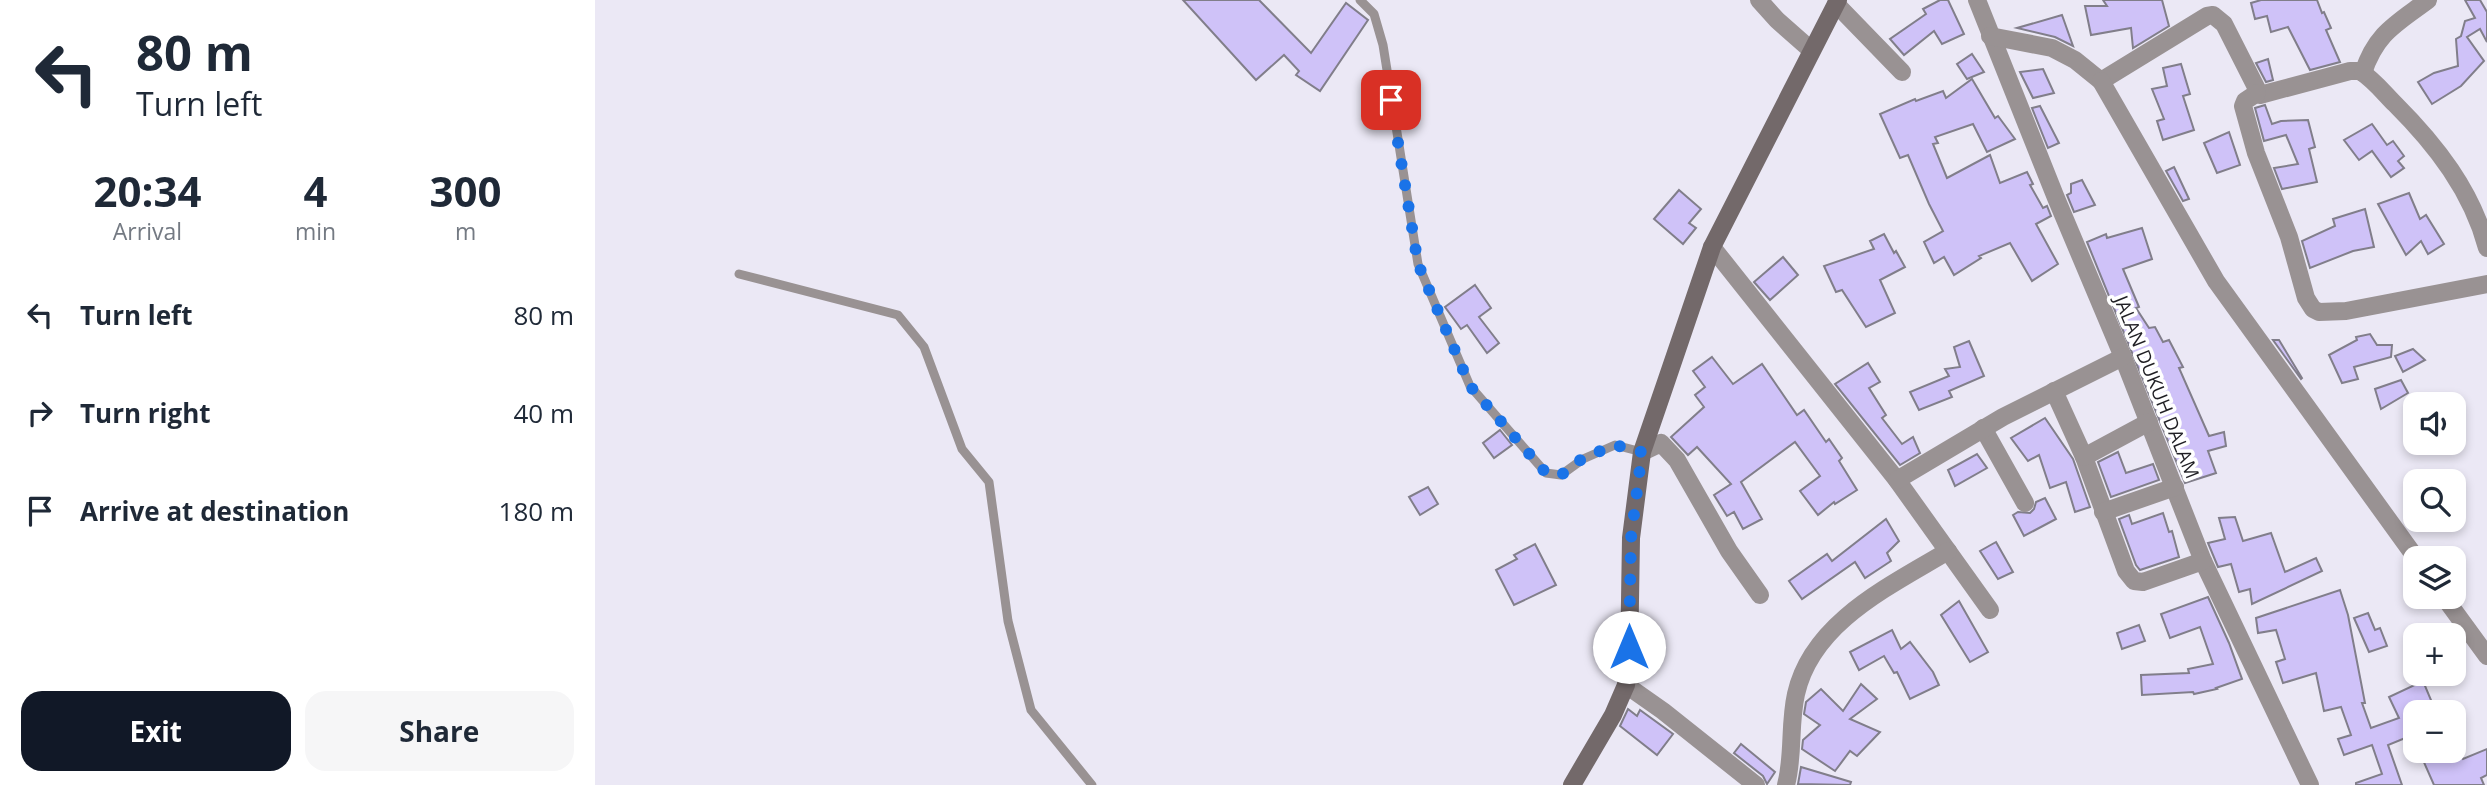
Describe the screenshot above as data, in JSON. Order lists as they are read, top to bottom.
{
  "streets": {
    "street": ["JALAN DUKUH DALAM"]
  },
  "page": {
    "turn": ["80 m", "Turn left"],
    "eta": [
      "20:34",
      "Arrival",
      "4",
      "min",
      "300",
      "m"
    ],
    "list": [
      {
        "name": "Turn left",
        "value": "80 m"
      },
      {
        "name": "Turn right",
        "value": "40 m"
      },
      {
        "name": "Arrive at destination",
        "value": "180 m"
      }
    ],
    "map_buttons": ["+", "−"],
    "buttons": ["Exit", "Share"]
  }
}
